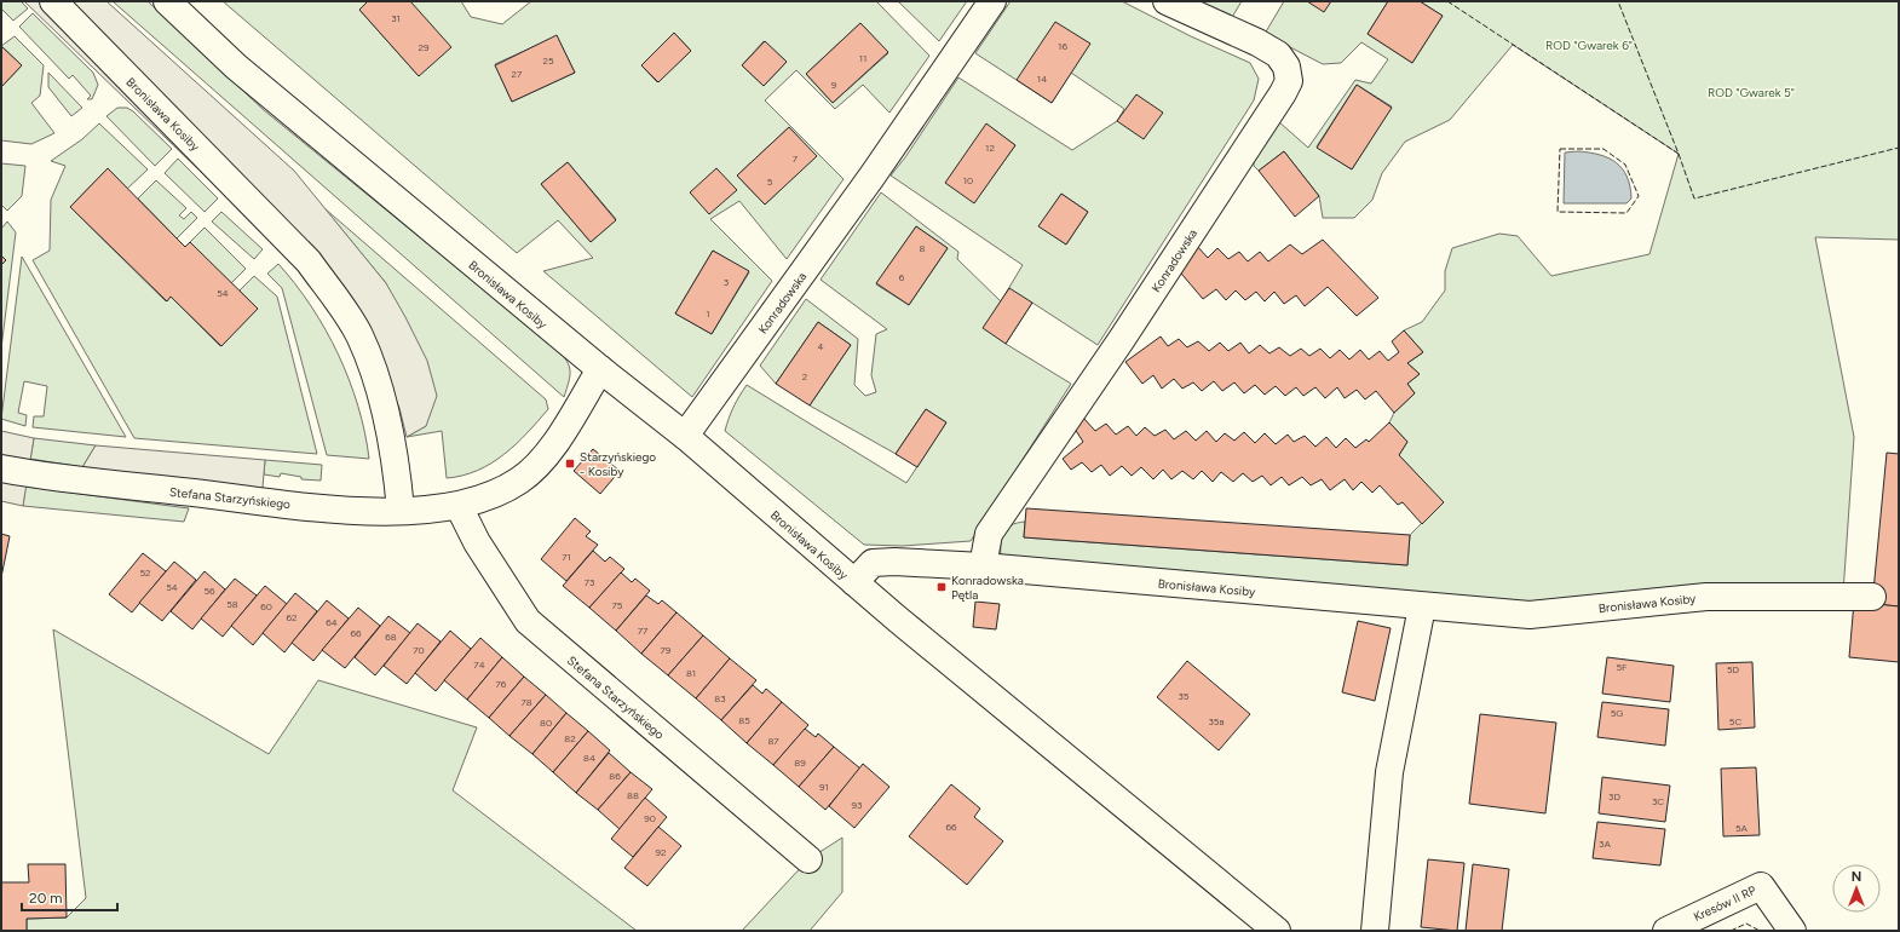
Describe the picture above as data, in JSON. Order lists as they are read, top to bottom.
{
  "streets": {
    "street": [
      "Bronisława Kosiby",
      "Konradowska",
      "Stefana Starzyńskiego",
      "Kresów II RP"
    ]
  },
  "crossings": [
    ["Bronisława Kosiby", "Konradowska"],
    ["Bronisława Kosiby", "Stefana Starzyńskiego"]
  ],
  "parks": ["ROD \"Gwarek 6\"", "ROD \"Gwarek 5\""],
  "places": {
    "transit": ["Starzyńskiego - Kosiby", "Konradowska Pętla"]
  },
  "house_numbers": [
    "31",
    "16",
    "29",
    "11",
    "25",
    "27",
    "14",
    "9",
    "12",
    "7",
    "10",
    "5",
    "8",
    "6",
    "3",
    "54",
    "1",
    "4",
    "2",
    "71",
    "52",
    "73",
    "54",
    "56",
    "58",
    "75",
    "60",
    "62",
    "64",
    "77",
    "66",
    "68",
    "70",
    "79",
    "74",
    "5F",
    "5D",
    "81",
    "76",
    "35",
    "83",
    "78",
    "5G",
    "85",
    "35a",
    "5C",
    "80",
    "82",
    "87",
    "84",
    "89",
    "86",
    "91",
    "88",
    "3D",
    "3C",
    "93",
    "90",
    "66",
    "5A",
    "3A",
    "92"
  ],
  "scale_bar": "20 m",
  "north": "top"
}
